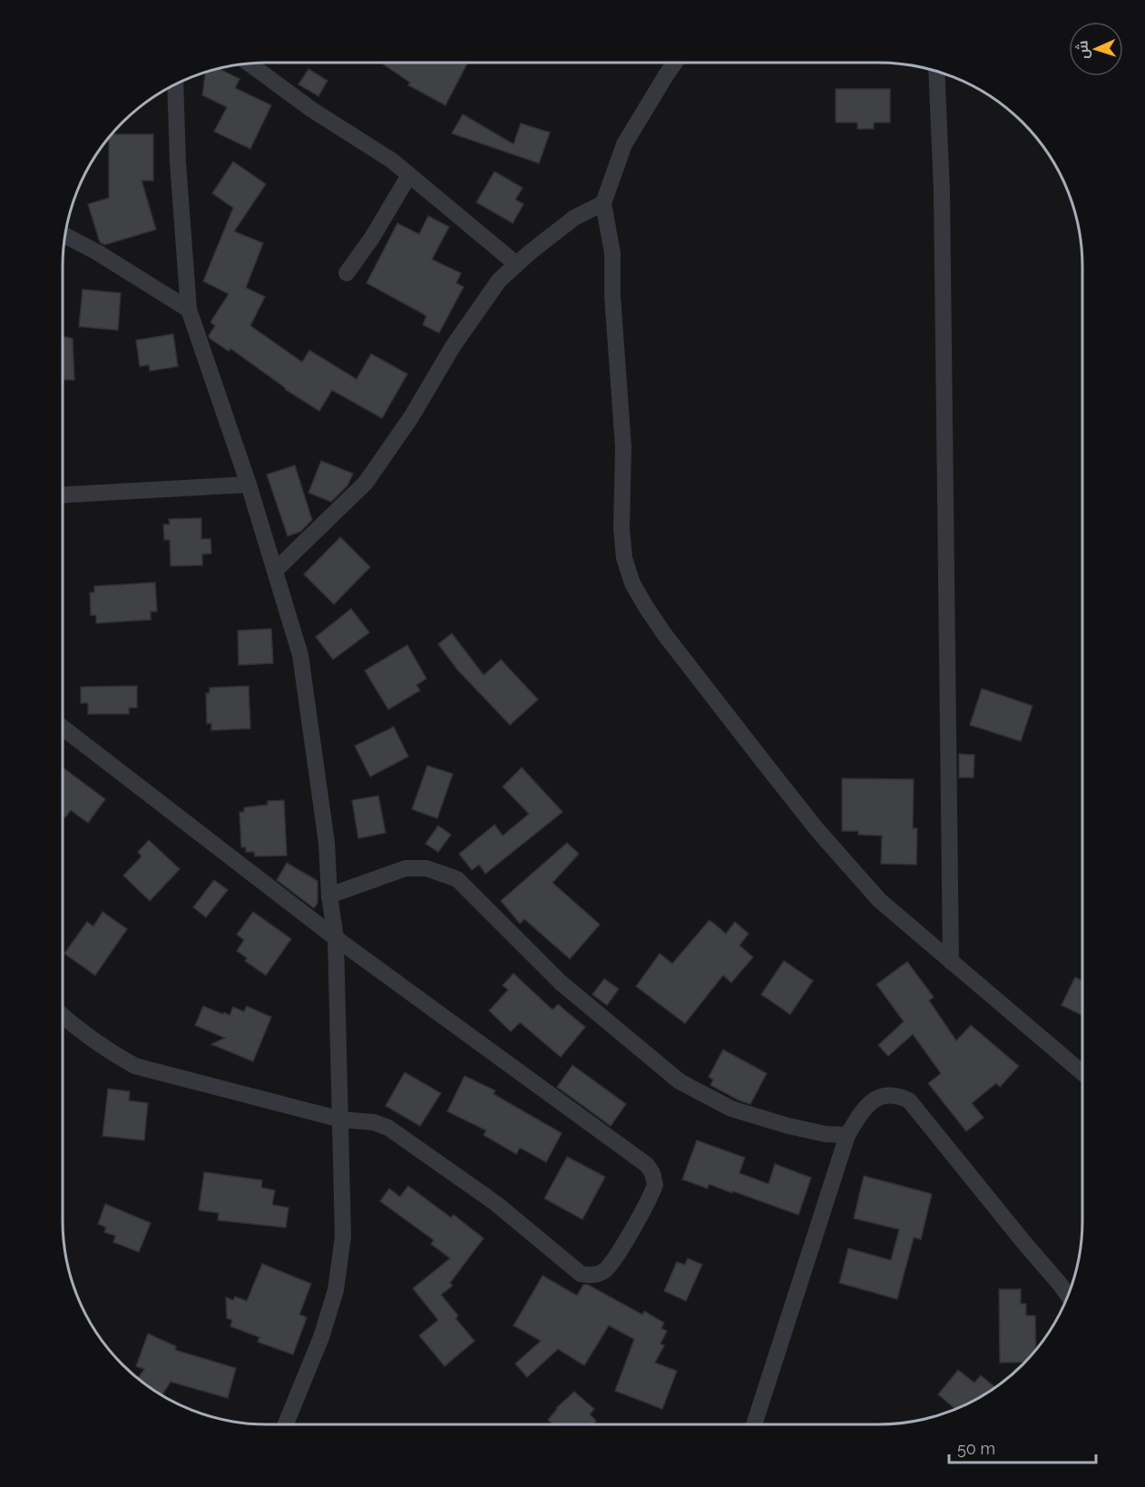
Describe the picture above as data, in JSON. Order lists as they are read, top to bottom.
{
  "scale_bar": "50 m",
  "north": "left"
}
